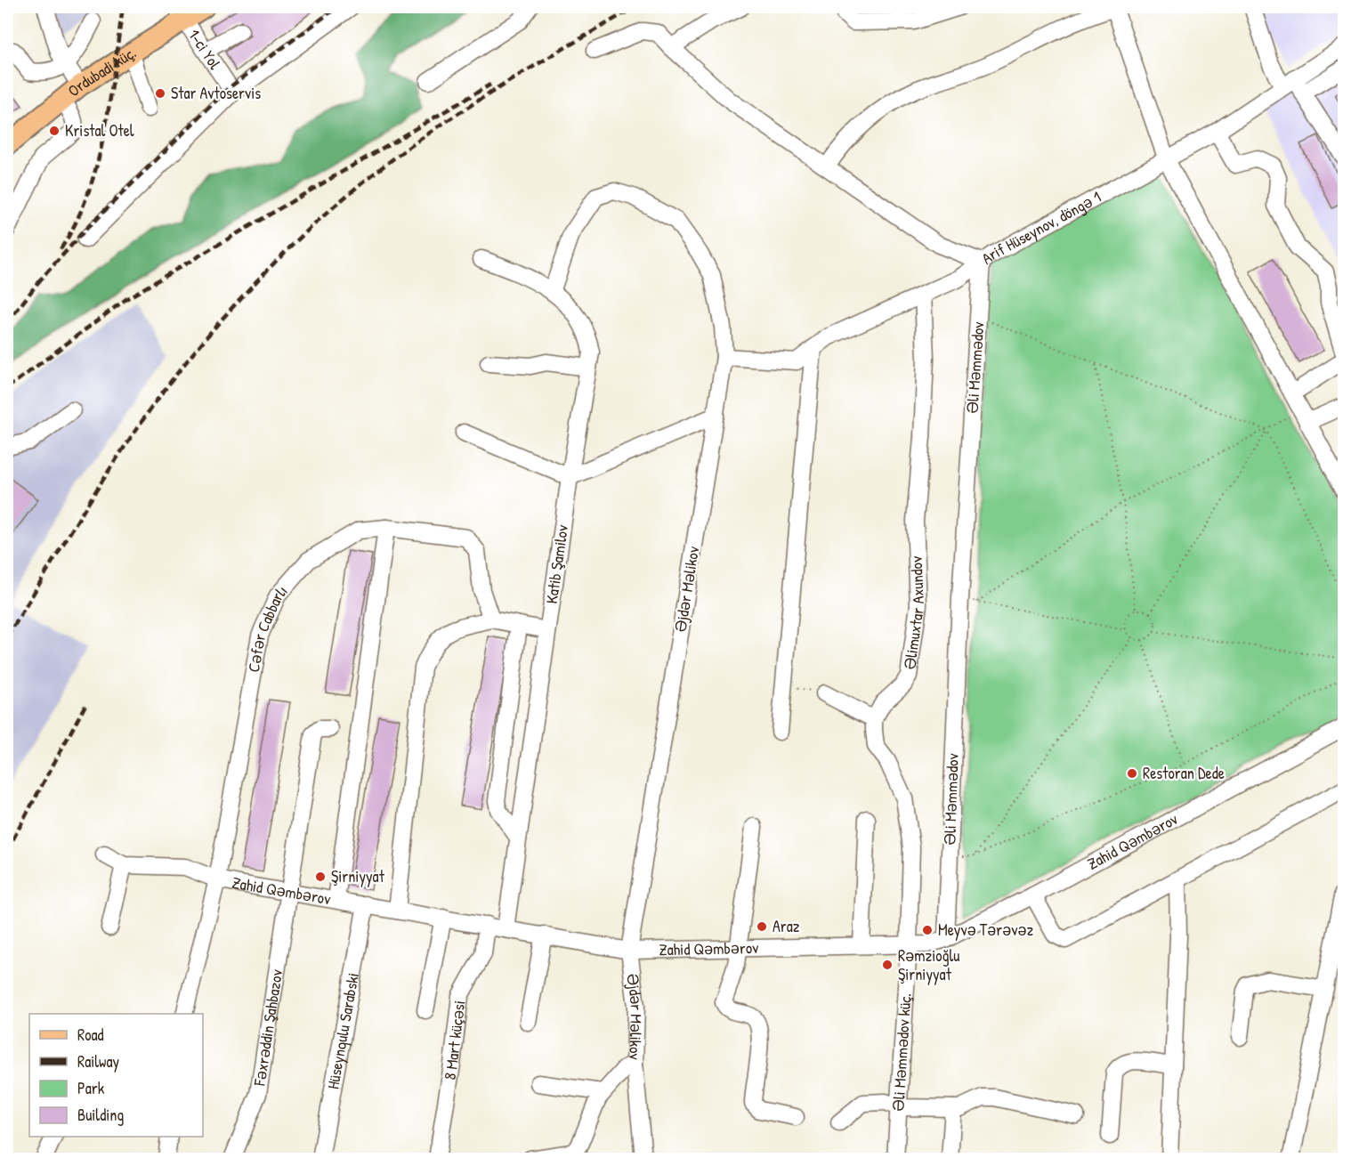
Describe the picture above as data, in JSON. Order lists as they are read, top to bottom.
{
  "streets": {
    "main road": ["Ordubadi küç."],
    "street": [
      "1-ci Yol",
      "Arif Hüseynov, döngə 1",
      "Əli Məmmədov",
      "Katib Şamilov",
      "Əjdər Məlikov",
      "Əlimuxtar Axundov",
      "Cəfər Cabbarlı",
      "Zahid Qəmbərov",
      "Fəxrəddin Şahbazov",
      "Hüseynqulu Sarabski",
      "8 Mart küçəsi",
      "Əli Məmmədov küç."
    ]
  },
  "crossings": [
    ["1-ci Yol", "Ordubadi küç."],
    ["Arif Hüseynov, döngə 1", "Əli Məmmədov"],
    ["Arif Hüseynov, döngə 1", "Əjdər Məlikov"],
    ["Arif Hüseynov, döngə 1", "Əlimuxtar Axundov"],
    ["Əli Məmmədov", "Zahid Qəmbərov"],
    ["Katib Şamilov", "Əjdər Məlikov"],
    ["Katib Şamilov", "Zahid Qəmbərov"],
    ["Əjdər Məlikov", "Zahid Qəmbərov"],
    ["Cəfər Cabbarlı", "Zahid Qəmbərov"],
    ["Zahid Qəmbərov", "Fəxrəddin Şahbazov"],
    ["Zahid Qəmbərov", "Hüseynqulu Sarabski"],
    ["Zahid Qəmbərov", "8 Mart küçəsi"],
    ["Zahid Qəmbərov", "Əli Məmmədov küç."]
  ],
  "places": [
    "Star Avtoservis",
    "Kristal Otel",
    "Restoran Dede",
    "Şirniyyat",
    "Araz",
    "Meyvə Tərəvəz",
    "Rəmzioğlu Şirniyyat"
  ],
  "legend": [
    "Road",
    "Railway",
    "Park",
    "Building"
  ]
}
